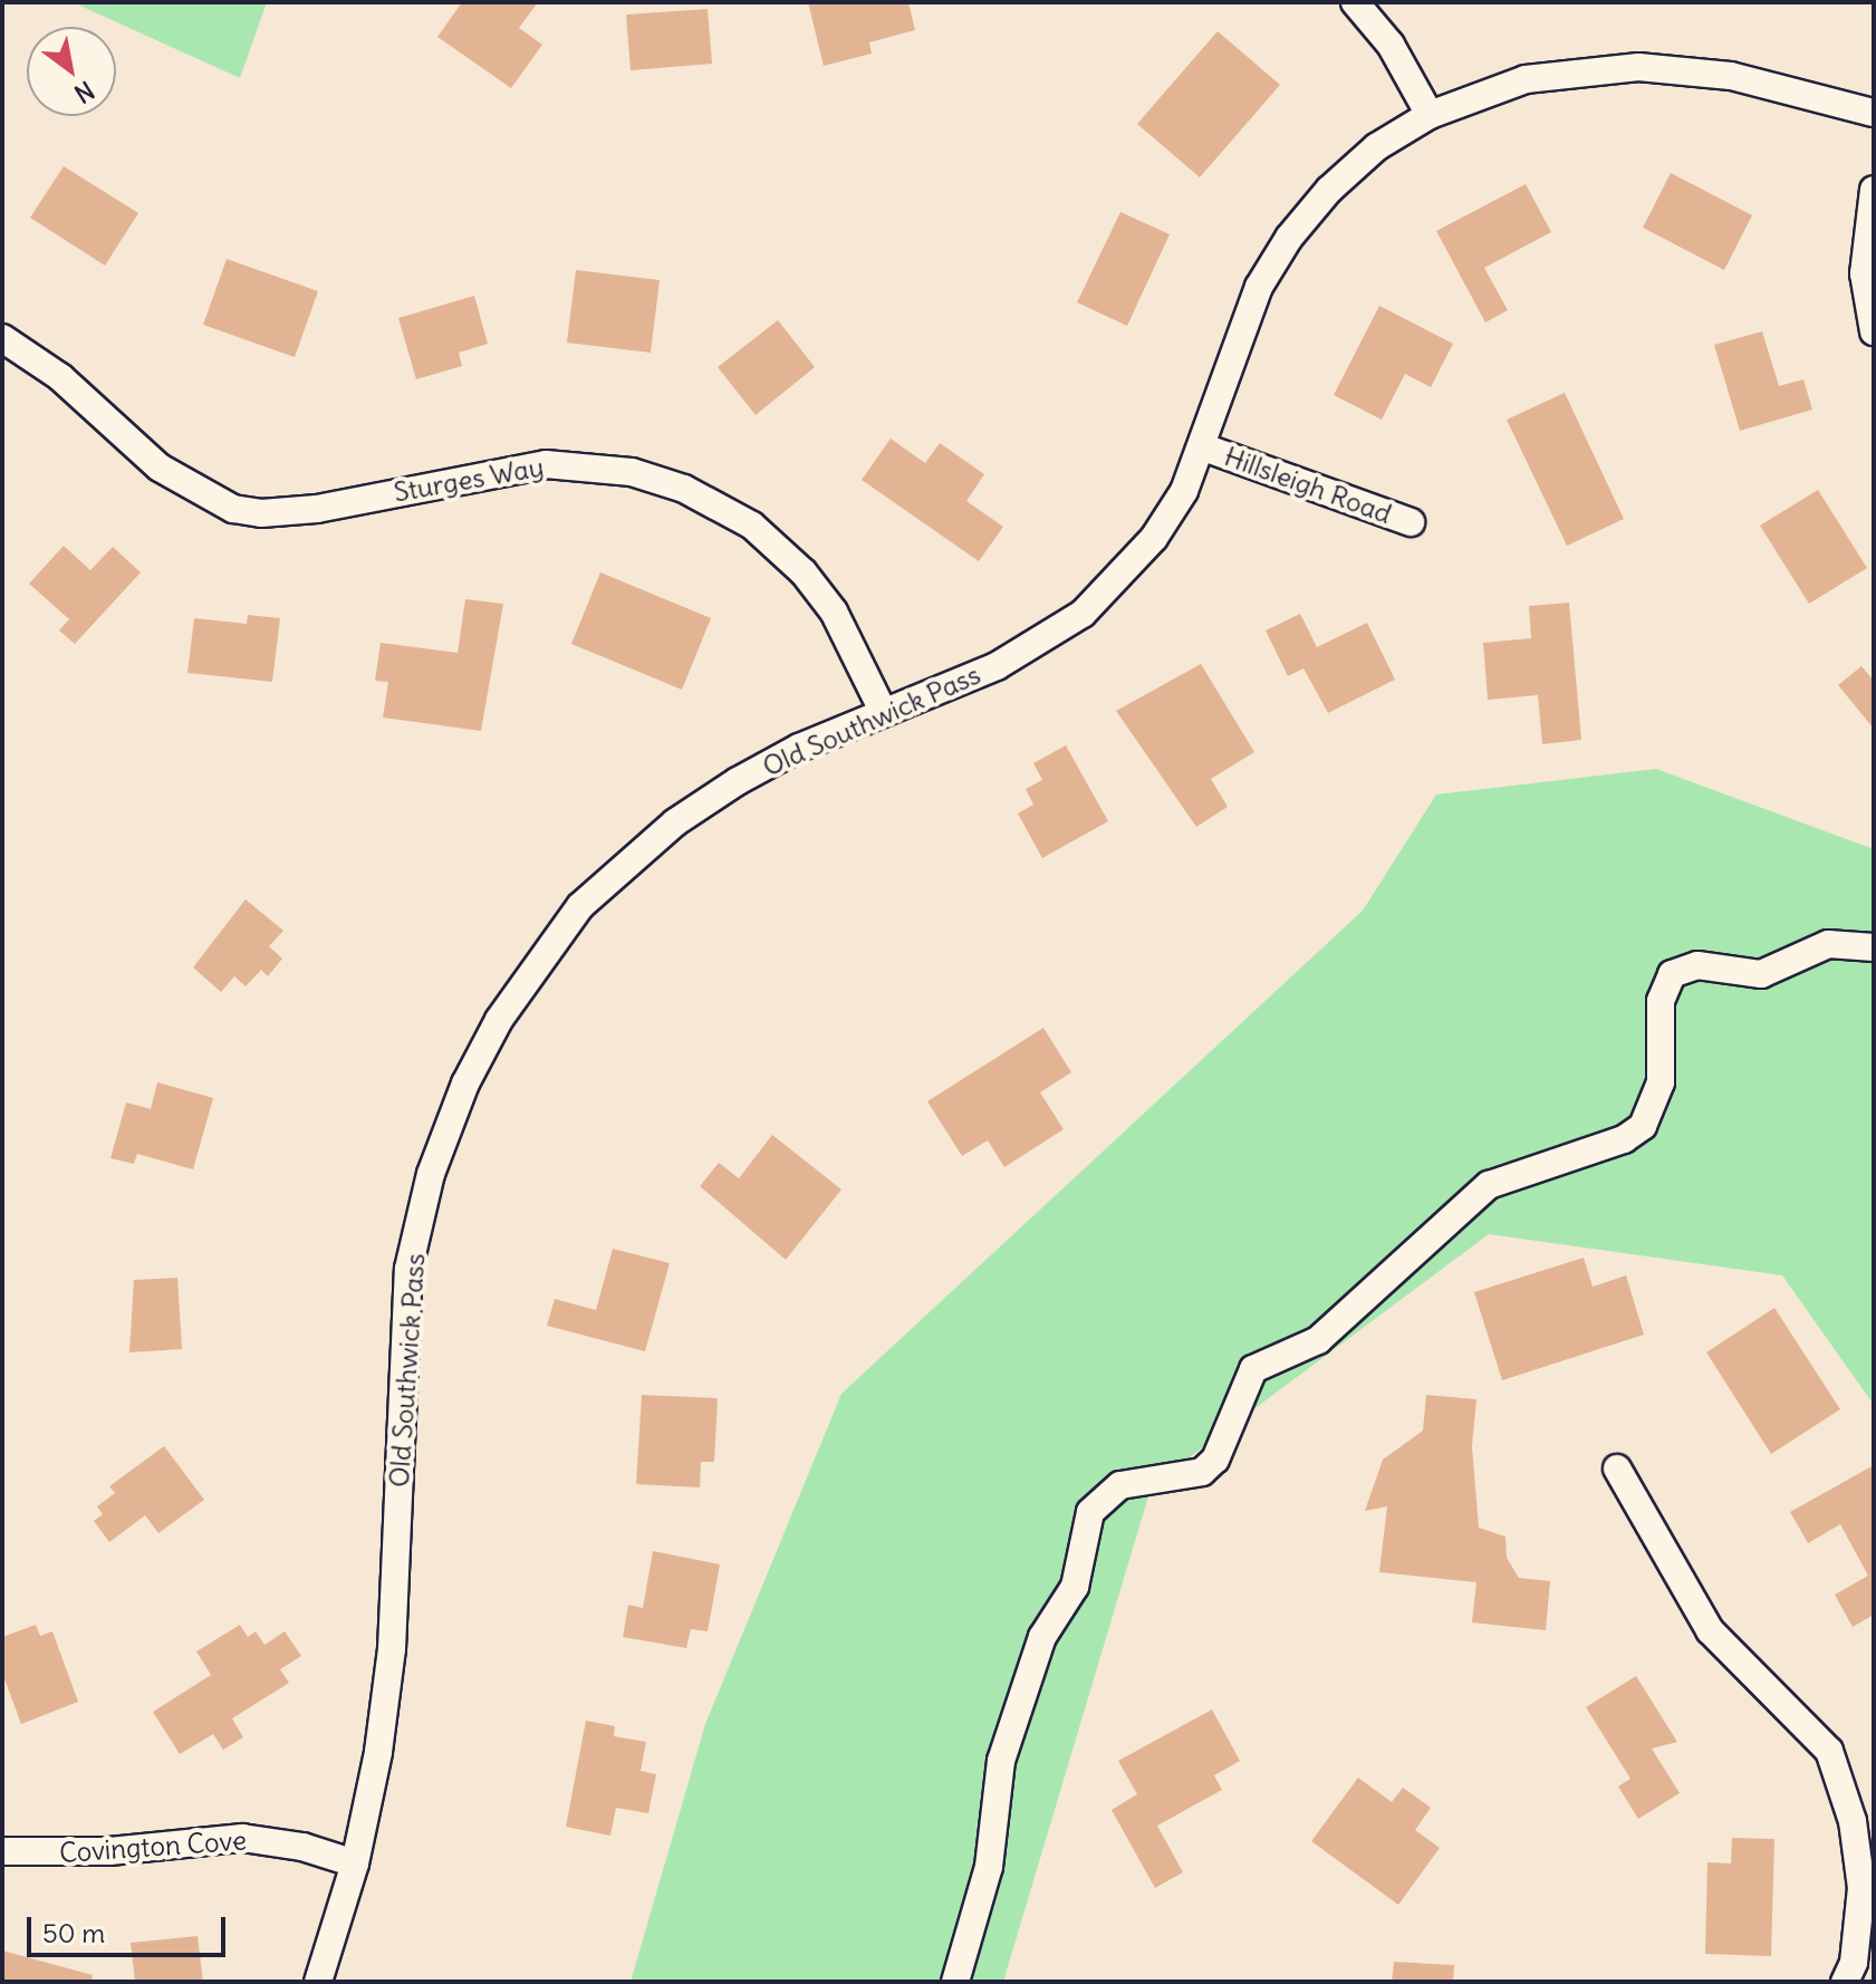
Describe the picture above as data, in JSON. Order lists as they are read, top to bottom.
{
  "streets": {
    "street": [
      "Sturges Way",
      "Hillsleigh Road",
      "Old Southwick Pass",
      "Covington Cove"
    ]
  },
  "crossings": [
    ["Sturges Way", "Old Southwick Pass"],
    ["Hillsleigh Road", "Old Southwick Pass"],
    ["Old Southwick Pass", "Covington Cove"]
  ],
  "scale_bar": "50 m",
  "north": "bottom right"
}
